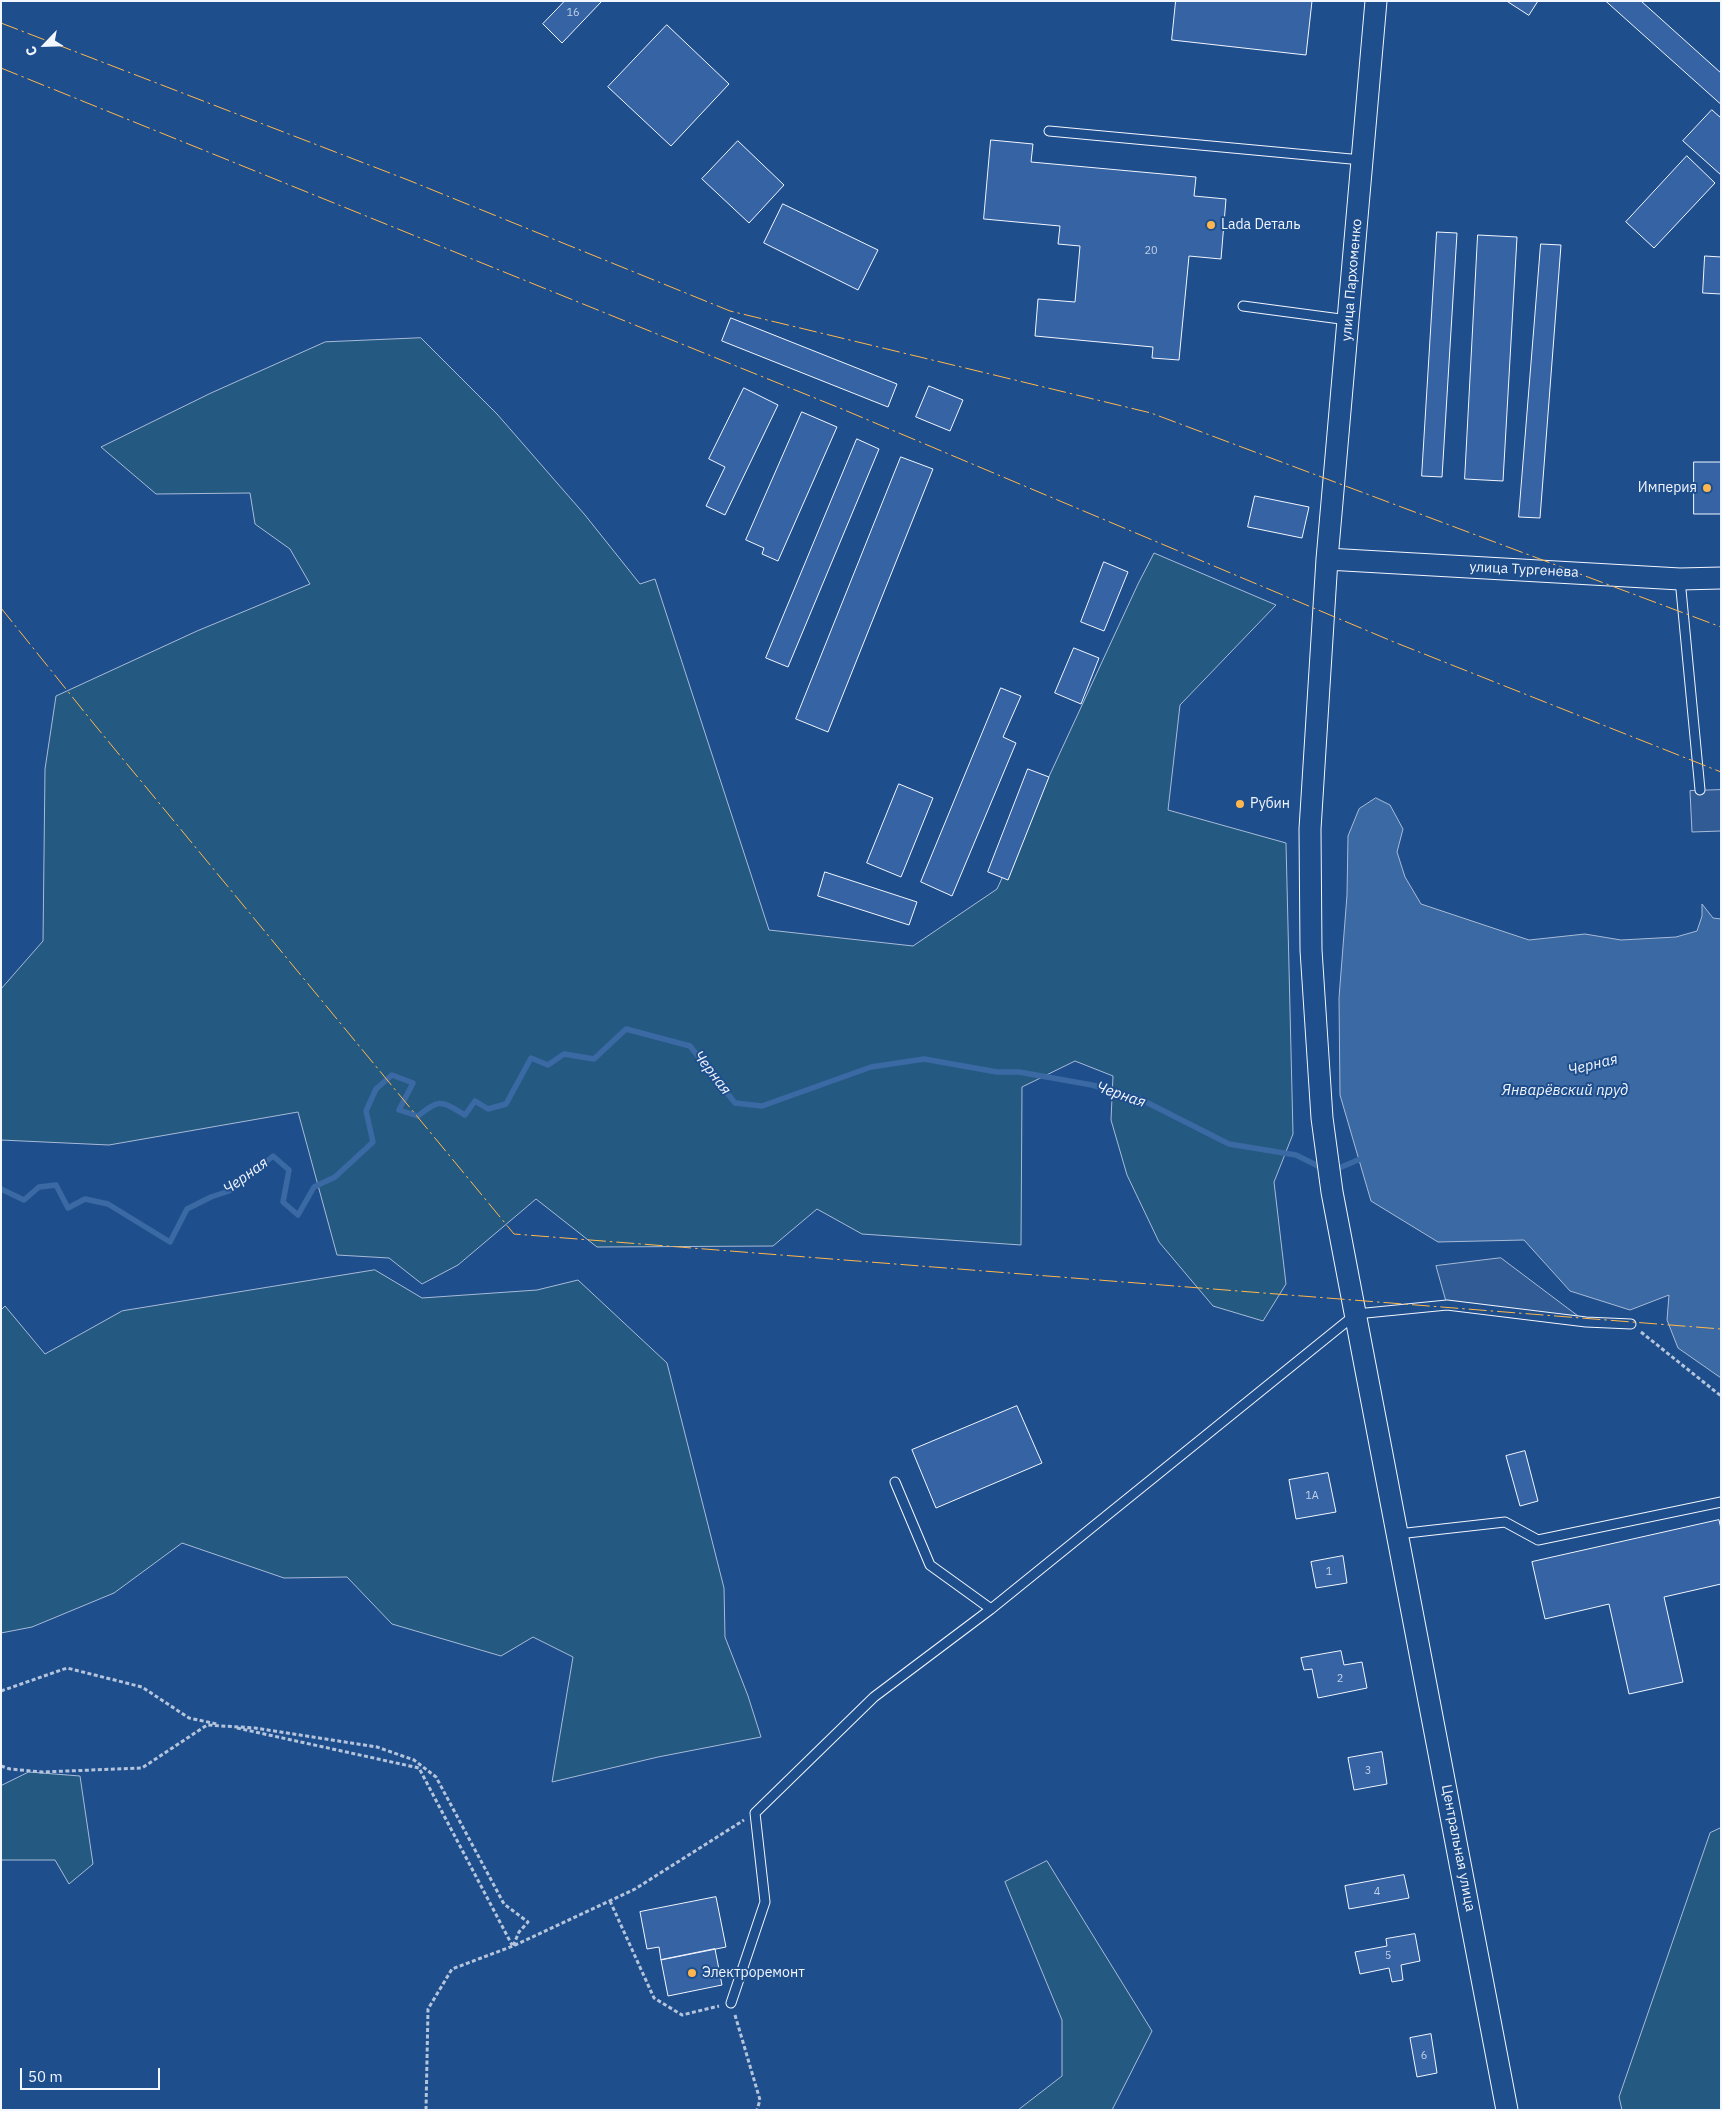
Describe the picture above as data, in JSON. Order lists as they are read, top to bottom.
{
  "streets": {
    "street": ["улица Пархоменко", "улица Тургенева", "Центральная улица"]
  },
  "crossings": [
    ["улица Пархоменко", "улица Тургенева"],
    ["улица Пархоменко", "Центральная улица"]
  ],
  "water": ["Черная", "Январёвский пруд"],
  "places": [
    "Lada Dеталь",
    "Империя",
    "Рубин",
    "Электроремонт"
  ],
  "house_numbers": [
    "16",
    "20",
    "1А",
    "1",
    "2",
    "3",
    "4",
    "5",
    "6"
  ],
  "scale_bar": "50 m",
  "north": "bottom left"
}
